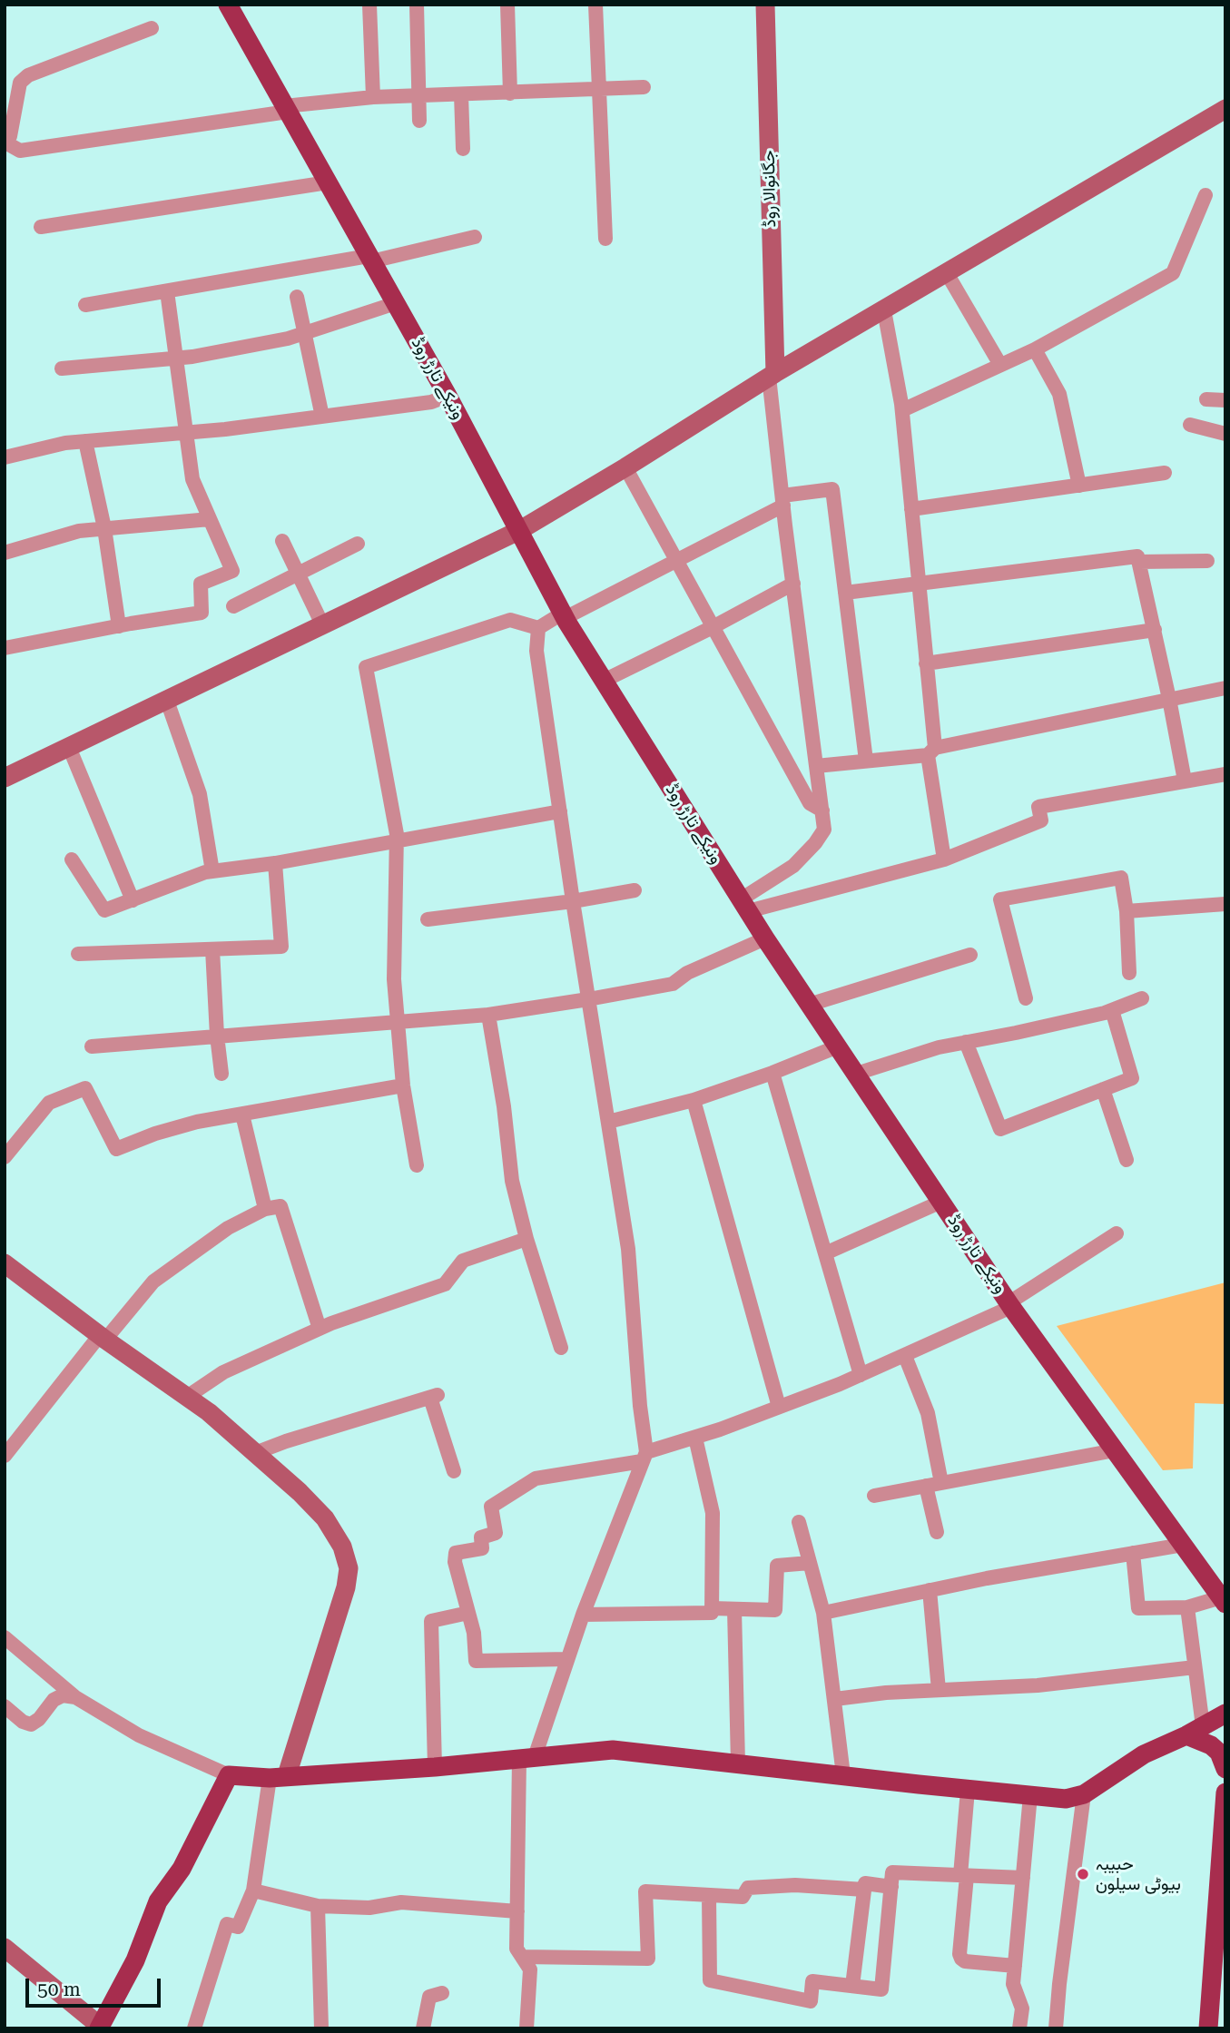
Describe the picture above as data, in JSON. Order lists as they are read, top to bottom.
{
  "streets": {
    "main road": ["جگانوالا روڈ", "ونیکے تارڑ روڈ"]
  },
  "places": ["حبیبہ بیوٹی سیلون"],
  "scale_bar": "50 m"
}
